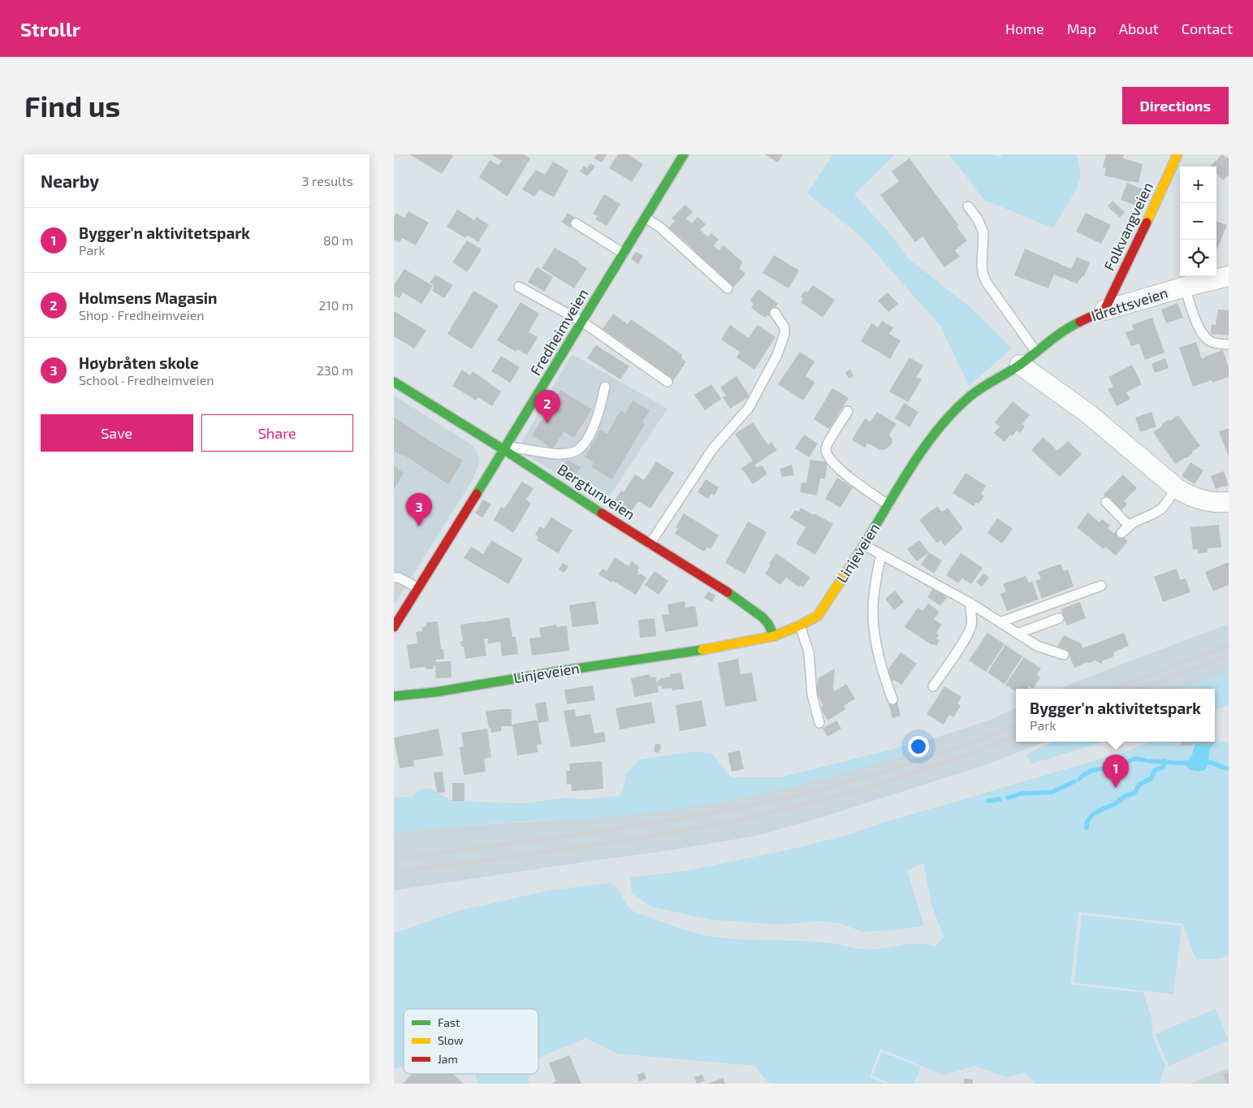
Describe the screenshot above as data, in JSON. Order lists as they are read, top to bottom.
{
  "streets": {
    "street": [
      "Folkvangveien",
      "Idrettsveien",
      "Fredheimveien",
      "Bergtunveien",
      "Linjeveien"
    ]
  },
  "crossings": [
    ["Folkvangveien", "Idrettsveien"],
    ["Idrettsveien", "Linjeveien"],
    ["Fredheimveien", "Bergtunveien"],
    ["Bergtunveien", "Linjeveien"]
  ],
  "legend": ["Fast", "Slow", "Jam"],
  "page": {
    "header": "Strollr",
    "nav": [
      "Home",
      "Map",
      "About",
      "Contact"
    ],
    "buttons": [
      "Directions",
      ["Save", "Share"]
    ],
    "title": "Find us",
    "heading": ["Nearby", "3 results"],
    "map_buttons": ["+", "−"],
    "list": [
      {
        "mark": "1",
        "name": "Bygger'n aktivitetspark",
        "note": "Park",
        "value": "80 m"
      },
      {
        "mark": "2",
        "name": "Holmsens Magasin",
        "note": "Shop · Fredheimveien",
        "value": "210 m"
      },
      {
        "mark": "3",
        "name": "Høybråten skole",
        "note": "School · Fredheimveien",
        "value": "230 m"
      }
    ],
    "pins": ["2", "3", "1"],
    "popup": ["Bygger'n aktivitetspark", "Park"]
  }
}
